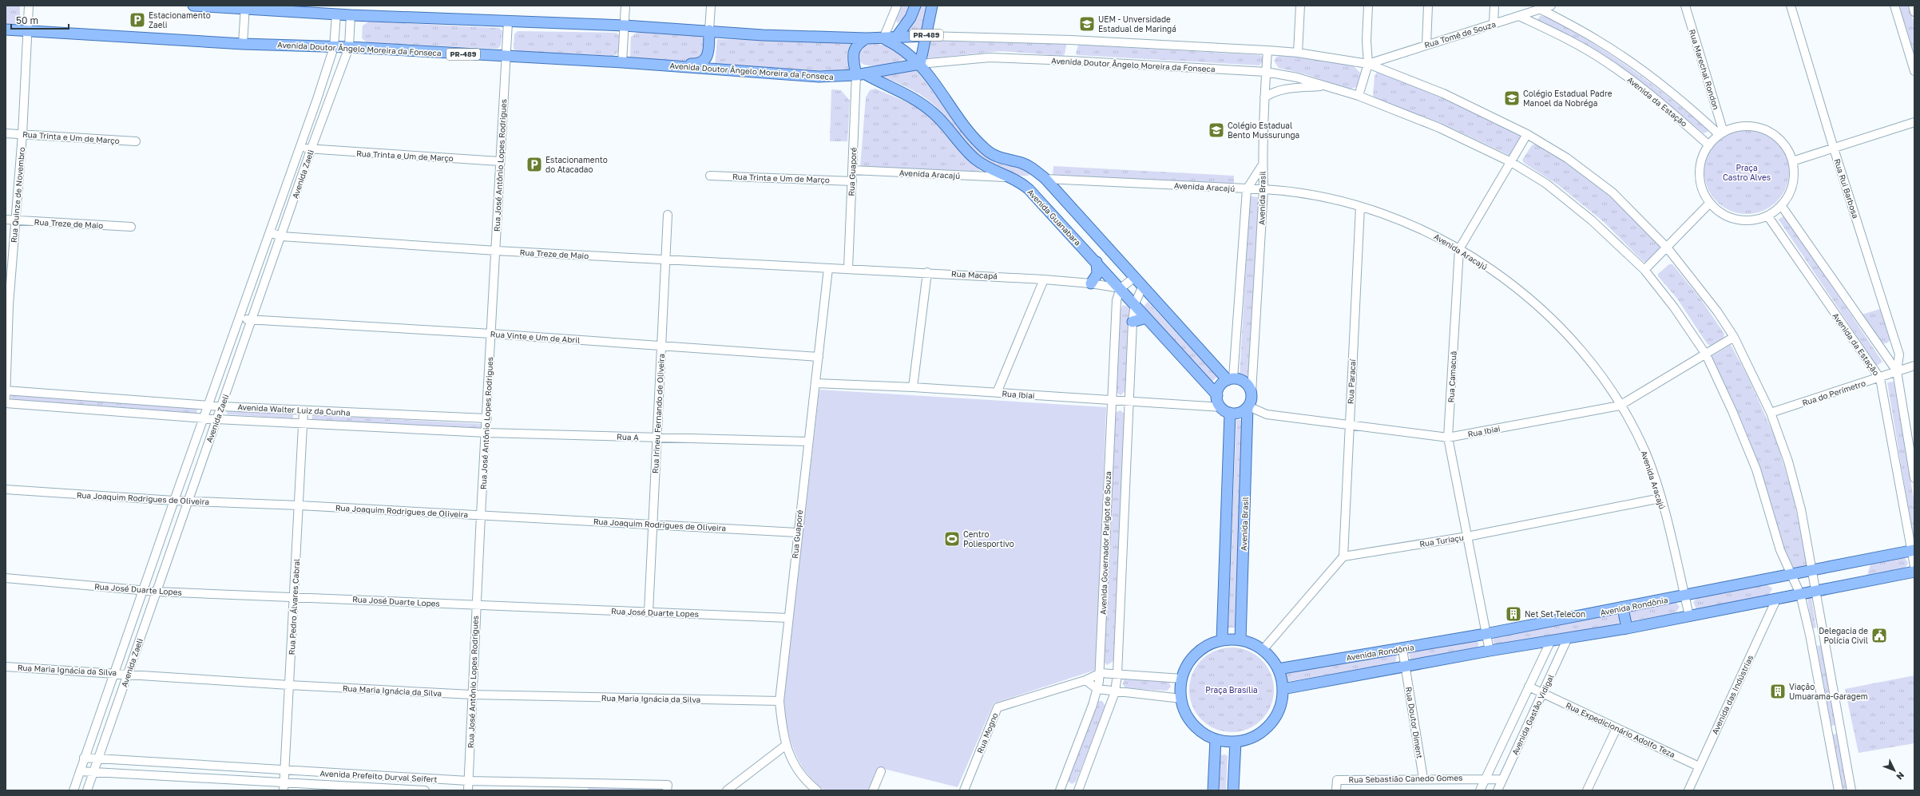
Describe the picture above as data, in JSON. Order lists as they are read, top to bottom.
{
  "streets": {
    "main road": [
      "PR-489",
      "Avenida Doutor Ângelo Moreira da Fonseca",
      "Avenida Brasil",
      "Avenida Guanabara",
      "Avenida Rondônia"
    ],
    "street": [
      "Rua Tomé de Souza",
      "Rua Marechal Rondon",
      "Avenida da Estação",
      "Rua Trinta e Um de Março",
      "Rua José Antônio Lopes Rodrigues",
      "Rua Guaporé",
      "Avenida Zaeli",
      "Avenida Aracajú",
      "Rua Rui Barbosa",
      "Rua Quinze de Novembro",
      "Rua Treze de Maio",
      "Rua Macapá",
      "Rua Vinte e Um de Abril",
      "Rua Camacuã",
      "Rua Paracaí",
      "Rua do Perímetro",
      "Rua Ibiai",
      "Avenida Walter Luiz da Cunha",
      "Rua Irineu Fernando de Oliveira",
      "Rua A",
      "Rua Joaquim Rodrigues de Oliveira",
      "Rua Turiaçu",
      "Avenida Governador Parigot de Souza",
      "Rua José Duarte Lopes",
      "Rua Pedro Álvares Cabral",
      "Rua Maria Ignácia da Silva",
      "Avenida das Indústrias",
      "Avenida Gastão Vidigal",
      "Rua Doutor Diment",
      "Rua Expedicionário Adolfo Teza",
      "Rua Mogno",
      "Avenida Prefeito Durval Seifert",
      "Rua Sebastião Canedo Gomes"
    ]
  },
  "crossings": [
    ["Rua Tomé de Souza", "Avenida da Estação"],
    ["PR-489", "Avenida Doutor Ângelo Moreira da Fonseca"],
    ["PR-489", "Rua José Antônio Lopes Rodrigues"],
    ["PR-489", "Avenida Zaeli"],
    ["Avenida Doutor Ângelo Moreira da Fonseca", "Rua José Antônio Lopes Rodrigues"],
    ["Avenida Doutor Ângelo Moreira da Fonseca", "Rua Guaporé"],
    ["Avenida Doutor Ângelo Moreira da Fonseca", "Avenida Zaeli"],
    ["Avenida Doutor Ângelo Moreira da Fonseca", "Rua Quinze de Novembro"],
    ["Avenida Doutor Ângelo Moreira da Fonseca", "Avenida Guanabara"],
    ["Avenida Doutor Ângelo Moreira da Fonseca", "Rua Camacuã"],
    ["Avenida Doutor Ângelo Moreira da Fonseca", "Rua Ibiai"],
    ["Avenida Doutor Ângelo Moreira da Fonseca", "Avenida Rondônia"],
    ["Rua Marechal Rondon", "Avenida da Estação"],
    ["Avenida da Estação", "Rua do Perímetro"],
    ["Avenida da Estação", "Avenida Rondônia"],
    ["Rua Trinta e Um de Março", "Rua José Antônio Lopes Rodrigues"],
    ["Rua Trinta e Um de Março", "Rua Guaporé"],
    ["Rua Trinta e Um de Março", "Avenida Zaeli"],
    ["Rua Trinta e Um de Março", "Rua Quinze de Novembro"],
    ["Rua José Antônio Lopes Rodrigues", "Rua Treze de Maio"],
    ["Rua José Antônio Lopes Rodrigues", "Rua Vinte e Um de Abril"],
    ["Rua José Antônio Lopes Rodrigues", "Avenida Walter Luiz da Cunha"],
    ["Rua José Antônio Lopes Rodrigues", "Rua A"],
    ["Rua José Antônio Lopes Rodrigues", "Rua Joaquim Rodrigues de Oliveira"],
    ["Rua José Antônio Lopes Rodrigues", "Rua José Duarte Lopes"],
    ["Rua José Antônio Lopes Rodrigues", "Rua Maria Ignácia da Silva"],
    ["Rua José Antônio Lopes Rodrigues", "Avenida Prefeito Durval Seifert"],
    ["Rua Guaporé", "Avenida Aracajú"],
    ["Rua Guaporé", "Avenida Guanabara"],
    ["Rua Guaporé", "Rua Treze de Maio"],
    ["Rua Guaporé", "Rua Macapá"],
    ["Rua Guaporé", "Rua Vinte e Um de Abril"],
    ["Rua Guaporé", "Rua Ibiai"],
    ["Rua Guaporé", "Rua A"],
    ["Rua Guaporé", "Rua Joaquim Rodrigues de Oliveira"],
    ["Rua Guaporé", "Rua José Duarte Lopes"],
    ["Rua Guaporé", "Rua Maria Ignácia da Silva"],
    ["Avenida Zaeli", "Rua Treze de Maio"],
    ["Avenida Zaeli", "Rua Vinte e Um de Abril"],
    ["Avenida Zaeli", "Avenida Walter Luiz da Cunha"],
    ["Avenida Zaeli", "Rua Joaquim Rodrigues de Oliveira"],
    ["Avenida Zaeli", "Rua José Duarte Lopes"],
    ["Avenida Zaeli", "Rua Maria Ignácia da Silva"],
    ["Avenida Zaeli", "Avenida Prefeito Durval Seifert"],
    ["Avenida Aracajú", "Avenida Brasil"],
    ["Avenida Aracajú", "Avenida Guanabara"],
    ["Avenida Aracajú", "Rua Camacuã"],
    ["Avenida Aracajú", "Rua Paracaí"],
    ["Avenida Aracajú", "Rua Ibiai"],
    ["Avenida Aracajú", "Rua Turiaçu"],
    ["Avenida Aracajú", "Avenida Rondônia"],
    ["Rua Rui Barbosa", "Rua do Perímetro"],
    ["Rua Quinze de Novembro", "Rua Treze de Maio"],
    ["Rua Quinze de Novembro", "Avenida Walter Luiz da Cunha"],
    ["Avenida Brasil", "Avenida Guanabara"],
    ["Avenida Brasil", "Rua Ibiai"],
    ["Avenida Brasil", "Avenida Rondônia"],
    ["Avenida Guanabara", "Rua Macapá"],
    ["Avenida Guanabara", "Rua Ibiai"],
    ["Avenida Guanabara", "Avenida Governador Parigot de Souza"],
    ["Rua Treze de Maio", "Rua Macapá"],
    ["Rua Treze de Maio", "Rua Irineu Fernando de Oliveira"],
    ["Rua Macapá", "Avenida Governador Parigot de Souza"],
    ["Rua Vinte e Um de Abril", "Rua Irineu Fernando de Oliveira"],
    ["Rua Camacuã", "Rua Ibiai"],
    ["Rua Camacuã", "Rua Turiaçu"],
    ["Rua Camacuã", "Avenida Rondônia"],
    ["Rua Paracaí", "Rua Ibiai"],
    ["Rua Paracaí", "Rua Turiaçu"],
    ["Rua Ibiai", "Avenida Governador Parigot de Souza"],
    ["Avenida Walter Luiz da Cunha", "Rua A"],
    ["Avenida Walter Luiz da Cunha", "Rua Pedro Álvares Cabral"],
    ["Rua Irineu Fernando de Oliveira", "Rua A"],
    ["Rua Irineu Fernando de Oliveira", "Rua Joaquim Rodrigues de Oliveira"],
    ["Rua Irineu Fernando de Oliveira", "Rua José Duarte Lopes"],
    ["Rua Joaquim Rodrigues de Oliveira", "Rua Pedro Álvares Cabral"],
    ["Avenida Governador Parigot de Souza", "Rua Mogno"],
    ["Rua José Duarte Lopes", "Rua Pedro Álvares Cabral"],
    ["Avenida Rondônia", "Rua Doutor Diment"],
    ["Rua Pedro Álvares Cabral", "Rua Maria Ignácia da Silva"],
    ["Rua Pedro Álvares Cabral", "Avenida Prefeito Durval Seifert"],
    ["Avenida das Indústrias", "Rua Expedicionário Adolfo Teza"],
    ["Avenida Gastão Vidigal", "Rua Expedicionário Adolfo Teza"],
    ["Avenida Gastão Vidigal", "Rua Sebastião Canedo Gomes"],
    ["Rua Doutor Diment", "Rua Sebastião Canedo Gomes"]
  ],
  "parks": ["Praça Castro Alves", "Praça Brasília"],
  "places": {
    "parking": ["Estacionamento Zaeli", "Estacionamento do Atacadao"],
    "school or university": ["UEM - Unversidade Estadual de Maringá", "Colégio Estadual Padre Manoel da Nobréga", "Colégio Estadual Bento Mussurunga"],
    "sports": ["Centro Poliesportivo"],
    "building": ["Net Set Telecon", "Viação Umuarama-Garagem"],
    "public building": ["Delegacia de Polícia Civil"]
  },
  "scale_bar": "50 m",
  "north": "bottom right"
}
